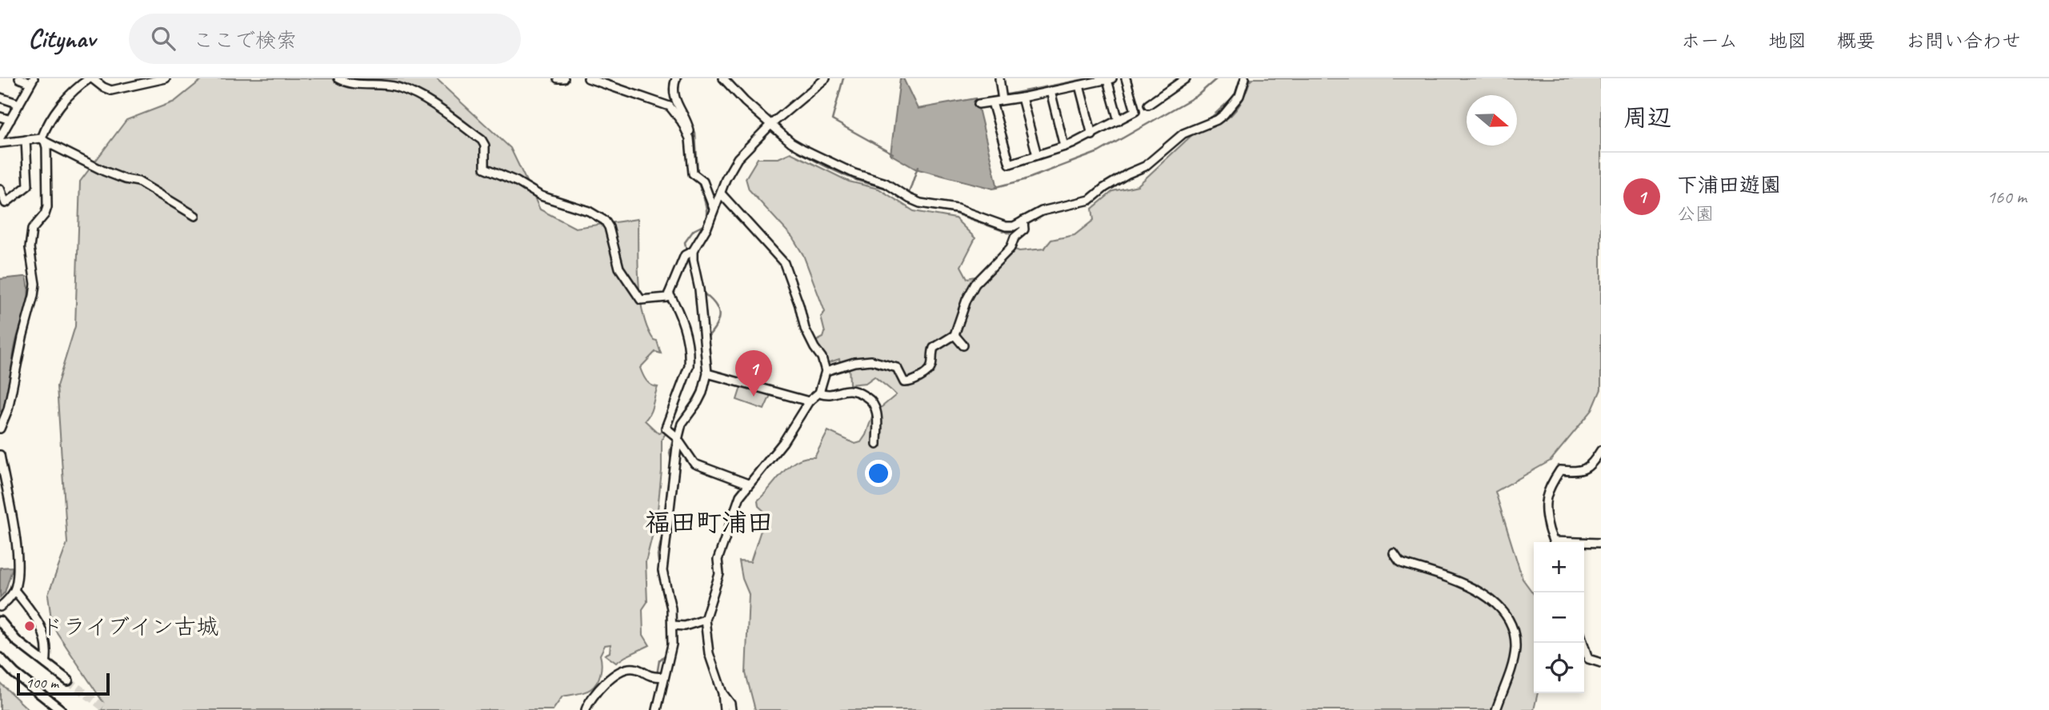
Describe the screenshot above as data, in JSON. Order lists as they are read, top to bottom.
{
  "districts": ["福田町浦田"],
  "places": ["ドライブイン古城"],
  "scale_bar": "100 m",
  "north": "right",
  "page": {
    "header": "Citynav",
    "search": "ここで検索",
    "nav": [
      "ホーム",
      "地図",
      "概要",
      "お問い合わせ"
    ],
    "heading": "周辺",
    "list": [
      {
        "mark": "1",
        "name": "下浦田遊園",
        "note": "公園",
        "value": "160 m"
      }
    ],
    "pins": "1",
    "map_buttons": ["+", "−"],
    "scale": "100 m"
  }
}
